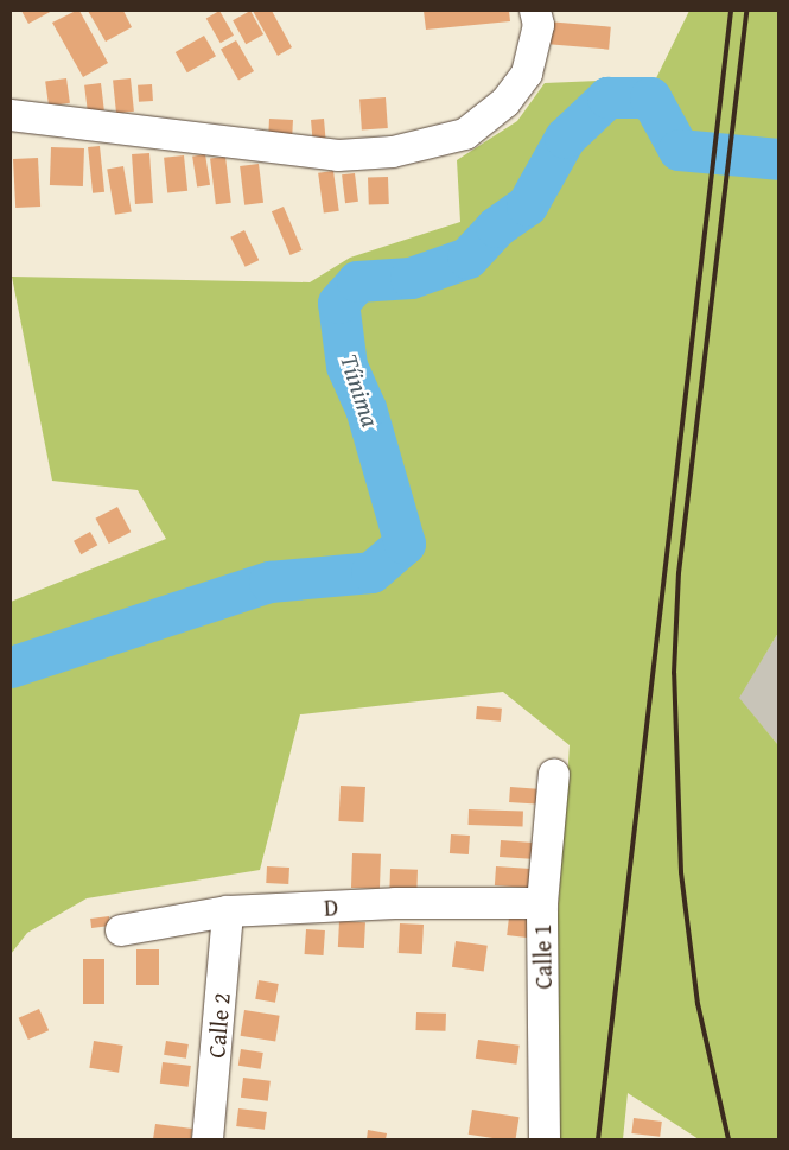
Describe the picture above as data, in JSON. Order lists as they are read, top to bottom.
{
  "streets": {
    "street": ["D", "Calle 1", "Calle 2"]
  },
  "crossings": [
    ["D", "Calle 1"],
    ["D", "Calle 2"]
  ],
  "water": ["Tíinima"]
}
